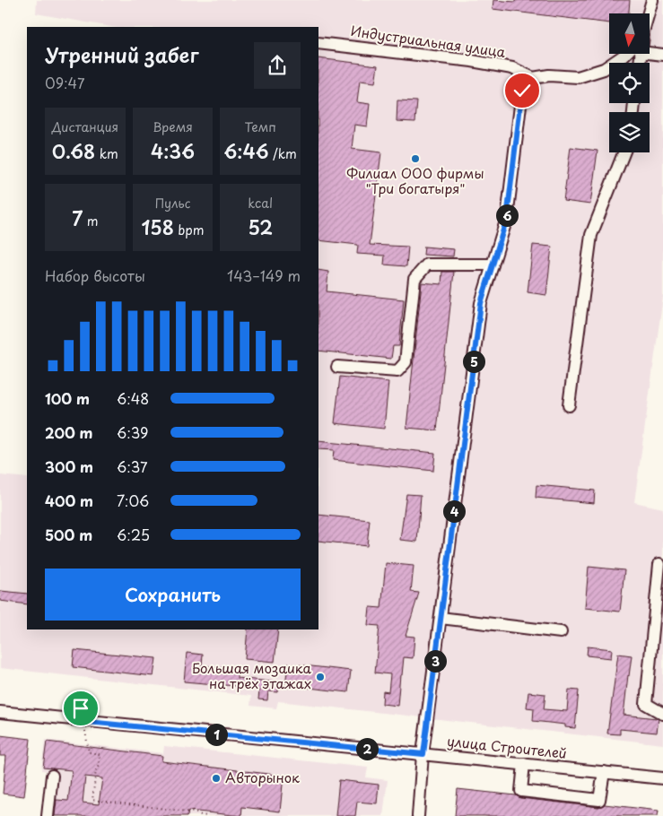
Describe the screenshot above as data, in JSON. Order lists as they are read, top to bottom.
{
  "streets": {
    "street": ["Индустриальная улица", "улица Строителей"]
  },
  "places": ["Филиал ООО фирмы \"Три богатыря\"", "Большая мозаика на трёх этажах", "Авторынок"],
  "north": "bottom",
  "page": {
    "heading": ["Утренний забег", "09:47"],
    "stats": [
      ["Дистанция", "0.68 km"],
      ["Время", "4:36"],
      ["Темп", "6:46 /km"],
      ["7 m"],
      ["Пульс", "158 bpm"],
      ["kcal", "52"]
    ],
    "pins": [
      "6",
      "5",
      "4",
      "3",
      "1",
      "2"
    ],
    "chart": ["Набор высоты", "143–149 m"],
    "list": [
      {
        "name": "100 m",
        "note": "6:48"
      },
      {
        "name": "200 m",
        "note": "6:39"
      },
      {
        "name": "300 m",
        "note": "6:37"
      },
      {
        "name": "400 m",
        "note": "7:06"
      },
      {
        "name": "500 m",
        "note": "6:25"
      }
    ],
    "buttons": "Сохранить"
  }
}
